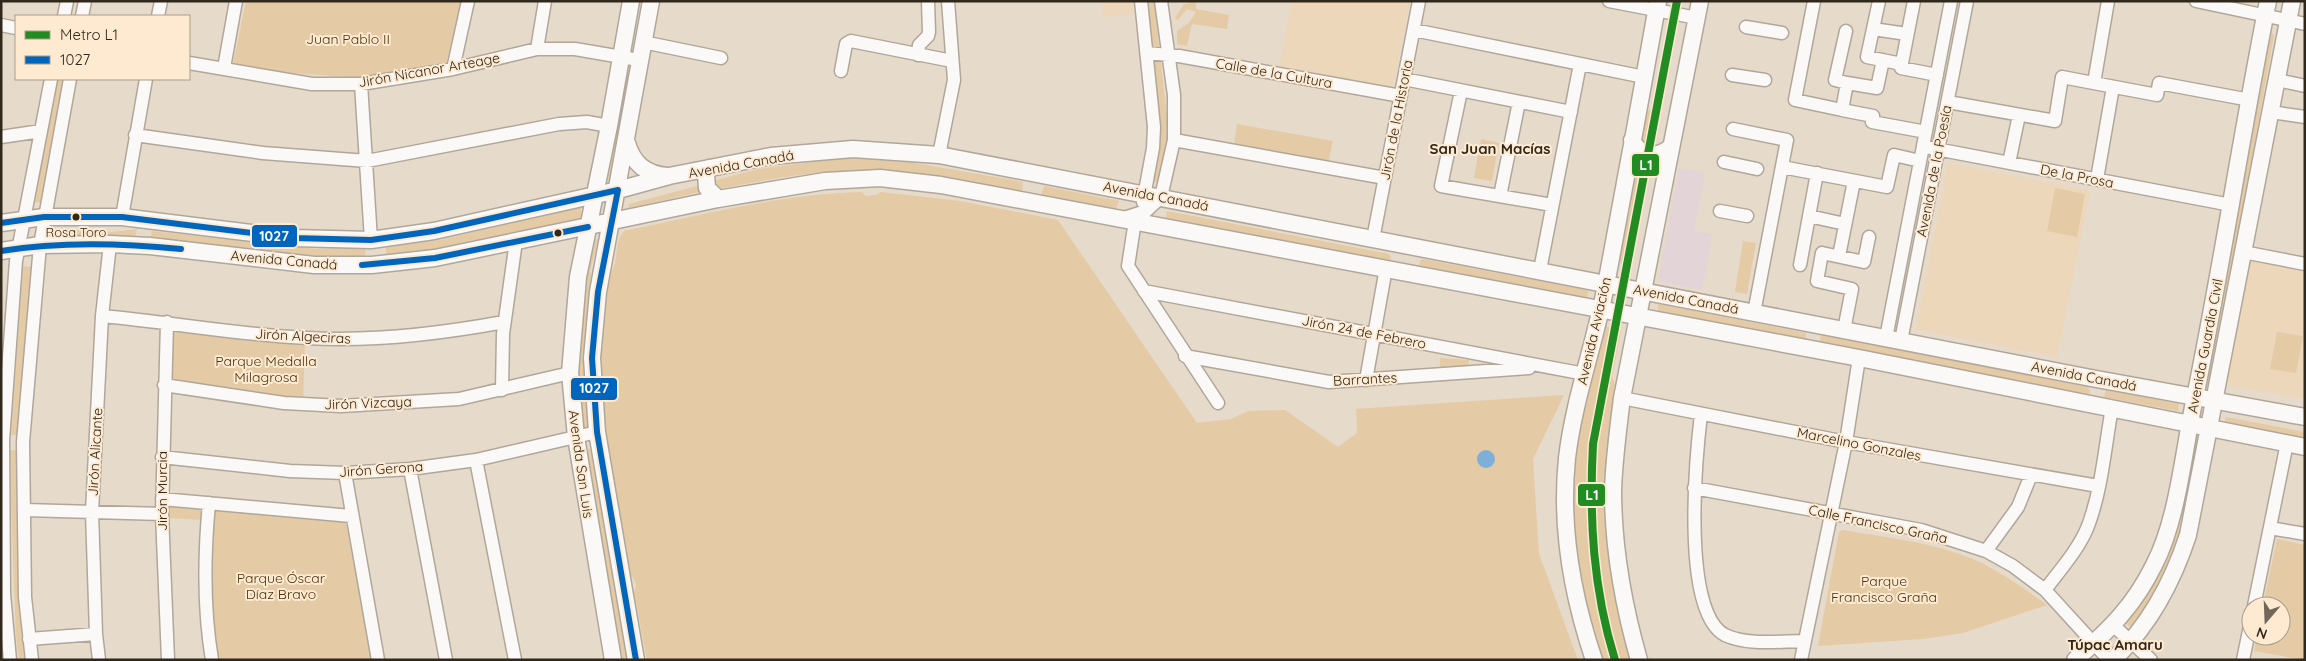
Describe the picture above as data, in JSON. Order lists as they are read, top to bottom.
{
  "streets": {
    "main road": [
      "Avenida Canadá",
      "Avenida Aviación",
      "Avenida Guardia Civil",
      "Avenida San Luis"
    ],
    "street": [
      "Jirón Nicanor Arteage",
      "Calle de la Cultura",
      "Jirón de la Historia",
      "Avenida de la Poesía",
      "De la Prosa",
      "Jirón 24 de Febrero",
      "Jirón Algeciras",
      "Barrantes",
      "Jirón Vizcaya",
      "Marcelino Gonzales",
      "Jirón Alicante",
      "Jirón Gerona",
      "Jirón Murcia",
      "Calle Francisco Graña"
    ]
  },
  "crossings": [
    ["Jirón Nicanor Arteage", "Avenida San Luis"],
    ["Calle de la Cultura", "Jirón de la Historia"],
    ["Jirón de la Historia", "Avenida Canadá"],
    ["Avenida Canadá", "Avenida de la Poesía"],
    ["Avenida Canadá", "Avenida Aviación"],
    ["Avenida Canadá", "Avenida Guardia Civil"],
    ["Avenida Canadá", "Jirón Alicante"],
    ["Avenida Canadá", "Avenida San Luis"],
    ["Avenida de la Poesía", "De la Prosa"],
    ["De la Prosa", "Avenida Guardia Civil"],
    ["Avenida Aviación", "Jirón 24 de Febrero"],
    ["Jirón 24 de Febrero", "Barrantes"],
    ["Jirón Algeciras", "Jirón Alicante"],
    ["Jirón Algeciras", "Jirón Murcia"],
    ["Avenida Guardia Civil", "Calle Francisco Graña"],
    ["Jirón Vizcaya", "Avenida San Luis"],
    ["Jirón Vizcaya", "Jirón Murcia"],
    ["Avenida San Luis", "Jirón Gerona"],
    ["Jirón Gerona", "Jirón Murcia"]
  ],
  "districts": ["San Juan Macías", "Túpac Amaru"],
  "parks": [
    "Juan Pablo II",
    "Parque Medalla Milagrosa",
    "Parque Óscar Díaz Bravo",
    "Parque Francisco Graña"
  ],
  "places": ["Rosa Toro"],
  "lines": ["metro line L1", "transit line 1027"],
  "legend": ["Metro L1", "1027"],
  "north": "bottom"
}
